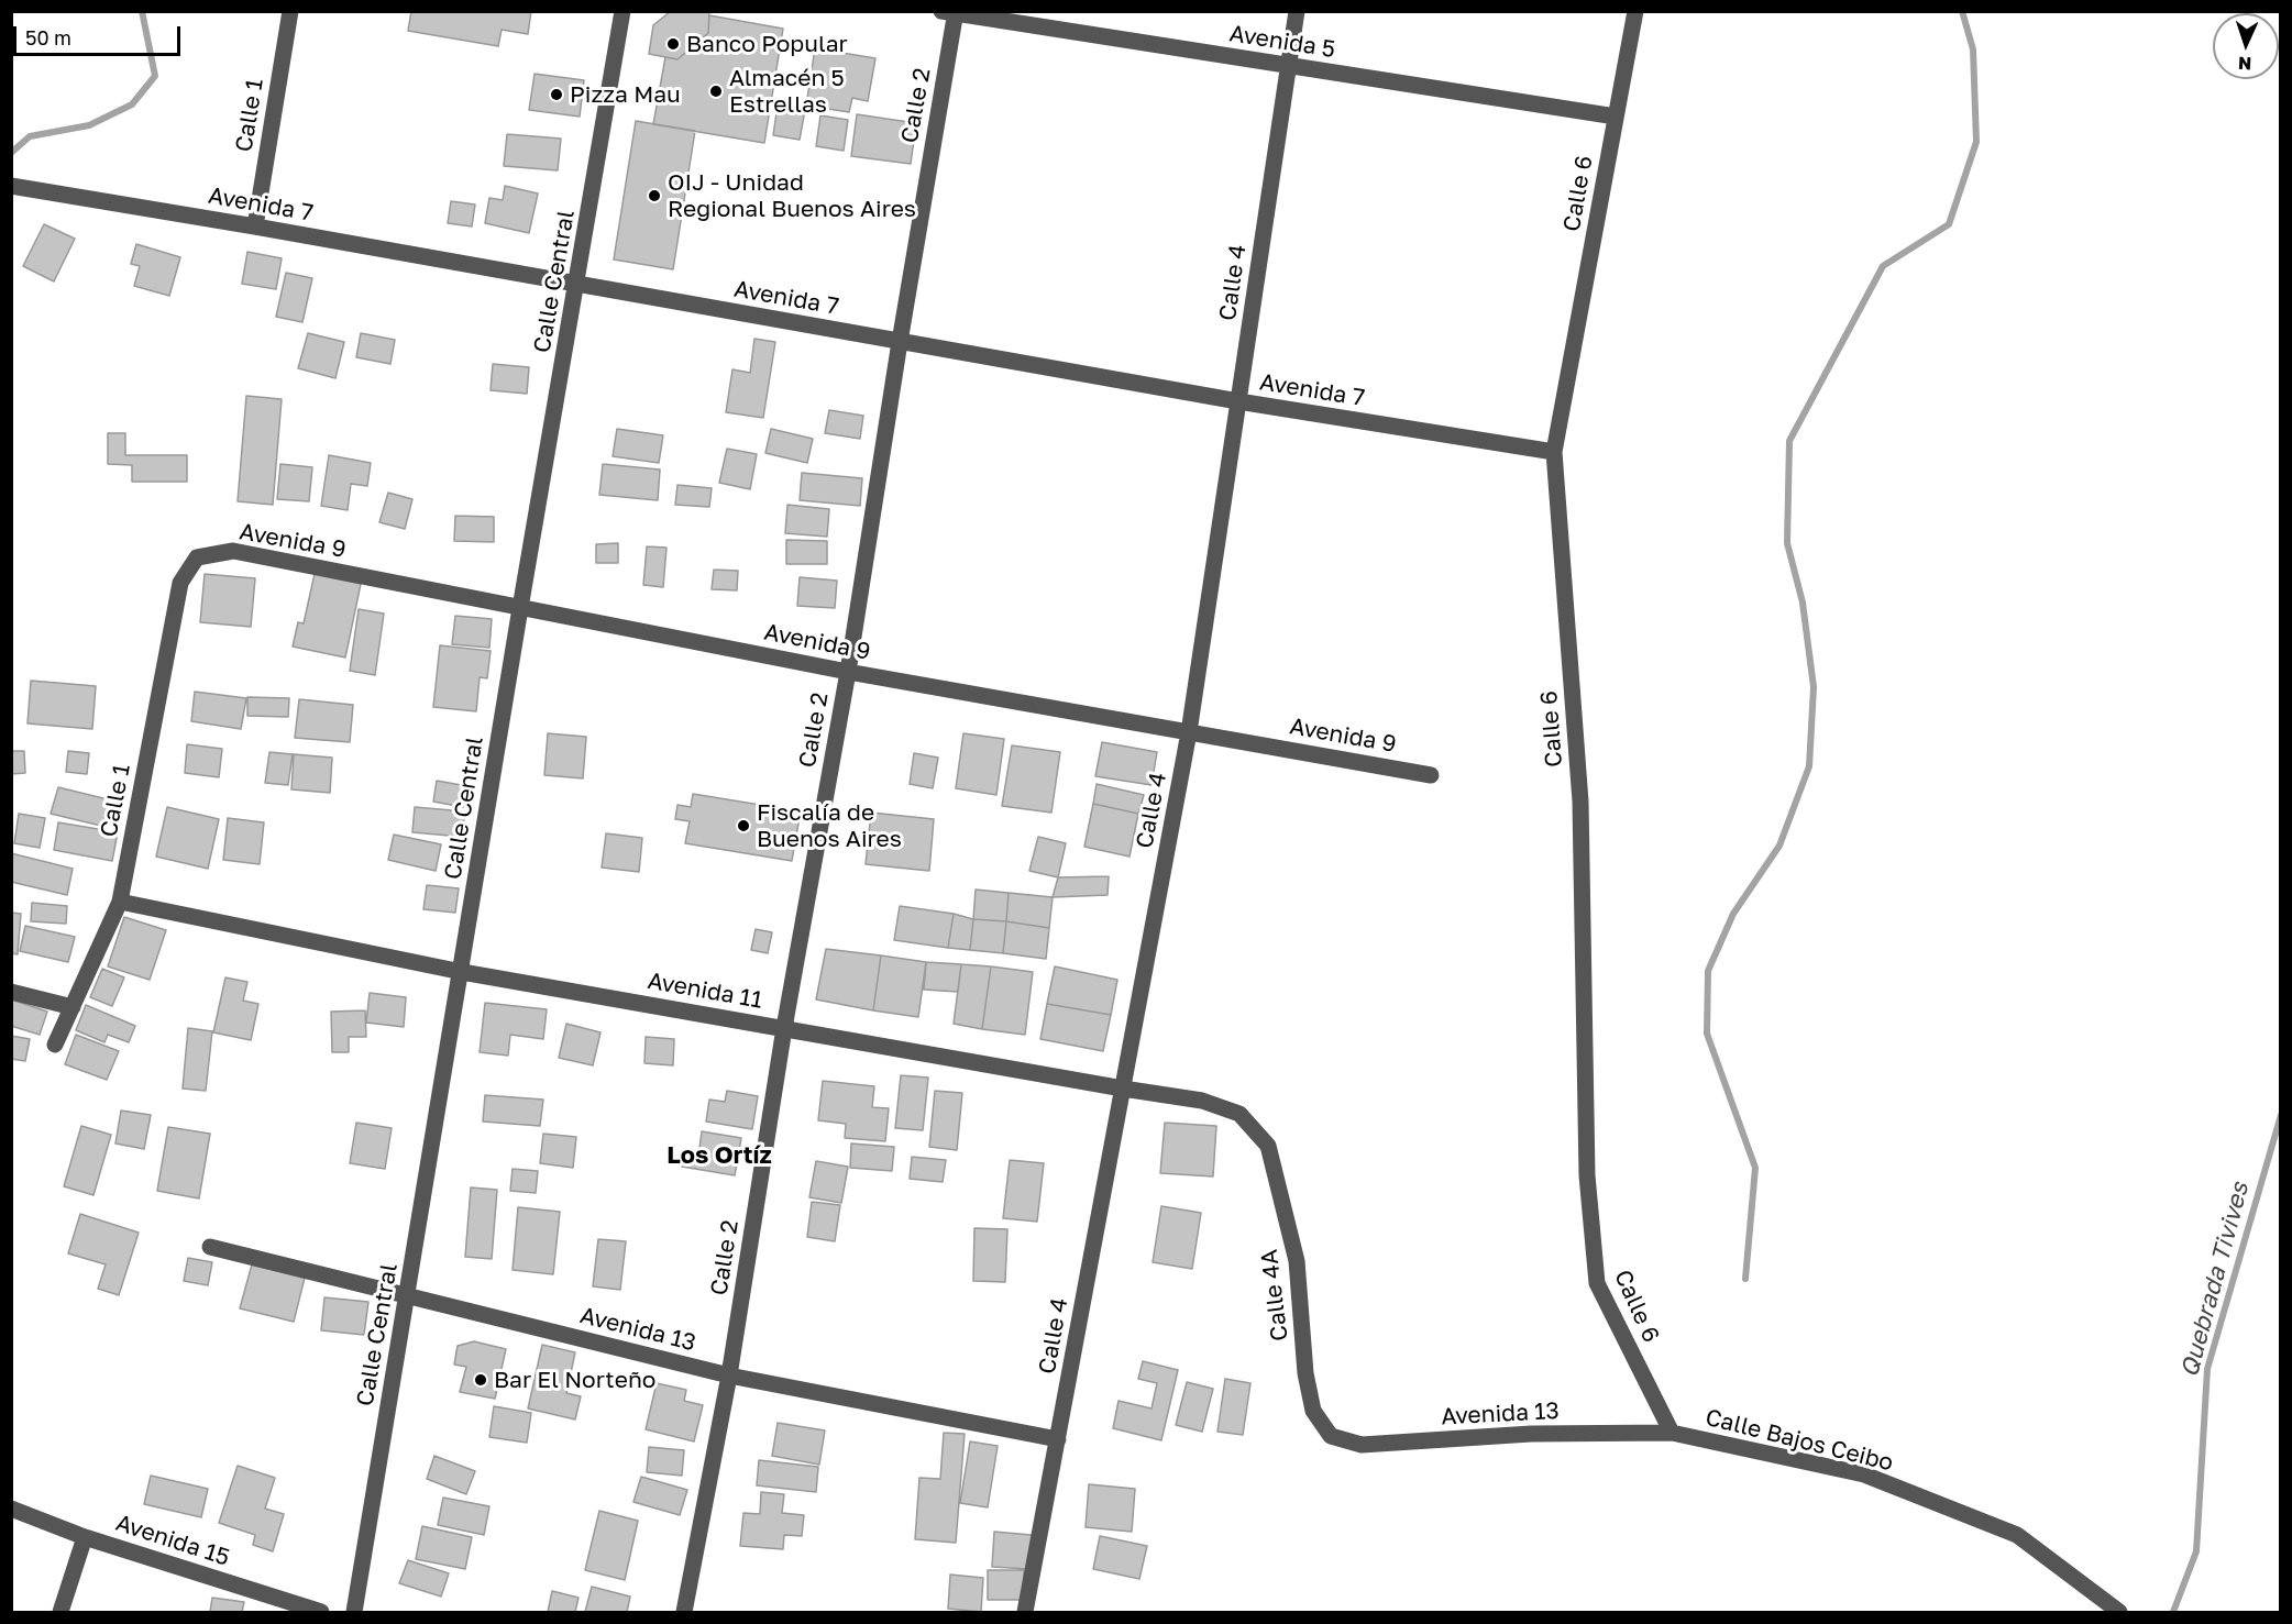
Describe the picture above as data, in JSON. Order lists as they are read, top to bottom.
{
  "streets": {
    "street": [
      "Avenida 5",
      "Calle 2",
      "Calle 1",
      "Calle 6",
      "Avenida 7",
      "Calle Central",
      "Calle 4",
      "Avenida 9",
      "Avenida 11",
      "Calle 4A",
      "Avenida 13",
      "Calle Bajos Ceibo",
      "Avenida 15"
    ]
  },
  "crossings": [
    ["Avenida 5", "Calle 2"],
    ["Avenida 5", "Calle 6"],
    ["Avenida 5", "Calle 4"],
    ["Calle 2", "Avenida 7"],
    ["Calle 2", "Avenida 9"],
    ["Calle 2", "Avenida 11"],
    ["Calle 2", "Avenida 13"],
    ["Calle 1", "Avenida 7"],
    ["Calle 1", "Avenida 9"],
    ["Calle 1", "Avenida 11"],
    ["Calle 6", "Avenida 7"],
    ["Calle 6", "Avenida 13"],
    ["Calle 6", "Calle Bajos Ceibo"],
    ["Avenida 7", "Calle Central"],
    ["Avenida 7", "Calle 4"],
    ["Calle Central", "Avenida 9"],
    ["Calle Central", "Avenida 11"],
    ["Calle Central", "Avenida 13"],
    ["Calle 4", "Avenida 9"],
    ["Calle 4", "Avenida 11"],
    ["Calle 4", "Avenida 13"],
    ["Avenida 11", "Calle 4A"],
    ["Calle 4A", "Avenida 13"],
    ["Avenida 13", "Calle Bajos Ceibo"]
  ],
  "districts": ["Los Ortíz"],
  "water": ["Quebrada Tivives"],
  "places": [
    "Banco Popular",
    "Almacén 5 Estrellas",
    "Pizza Mau",
    "OIJ - Unidad Regional Buenos Aires",
    "Fiscalía de Buenos Aires",
    "Bar El Norteño"
  ],
  "scale_bar": "50 m",
  "north": "bottom"
}
